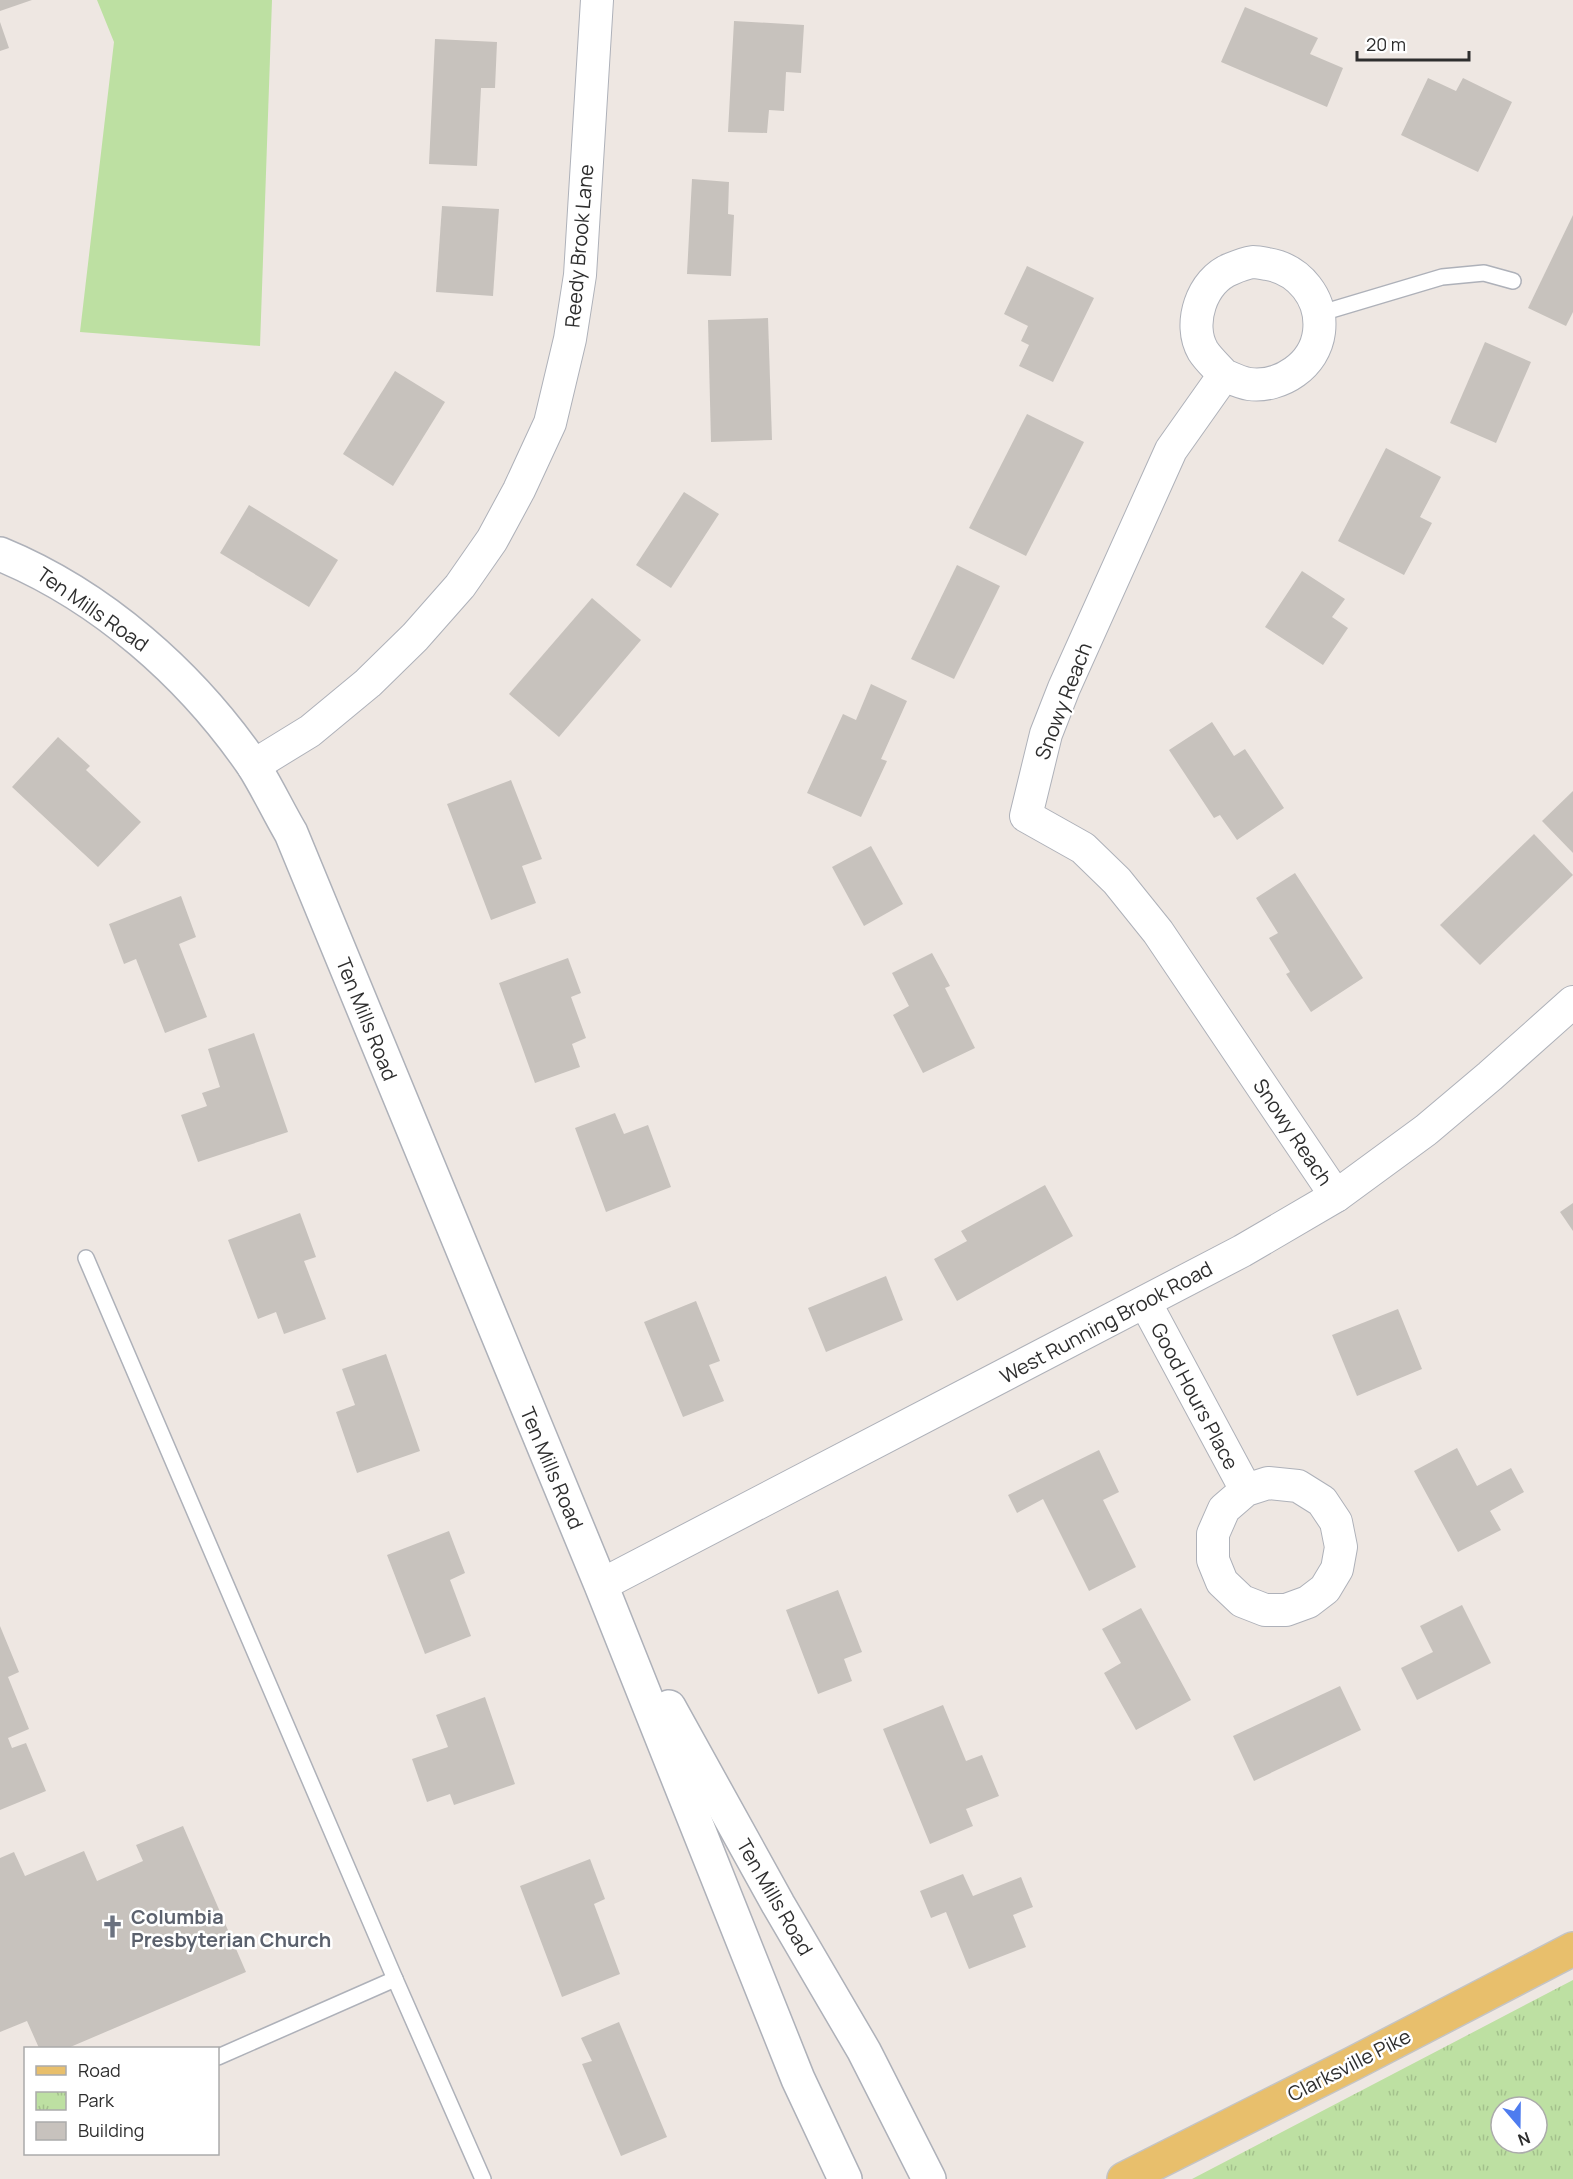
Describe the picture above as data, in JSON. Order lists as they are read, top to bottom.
{
  "streets": {
    "main road": ["Clarksville Pike"],
    "street": [
      "Reedy Brook Lane",
      "Ten Mills Road",
      "Snowy Reach",
      "West Running Brook Road",
      "Good Hours Place"
    ]
  },
  "crossings": [
    ["Reedy Brook Lane", "Ten Mills Road"],
    ["Ten Mills Road", "West Running Brook Road"],
    ["Snowy Reach", "West Running Brook Road"],
    ["West Running Brook Road", "Good Hours Place"]
  ],
  "places": {
    "church": ["Columbia Presbyterian Church"]
  },
  "legend": ["Road", "Park", "Building"],
  "scale_bar": "20 m",
  "north": "bottom"
}
